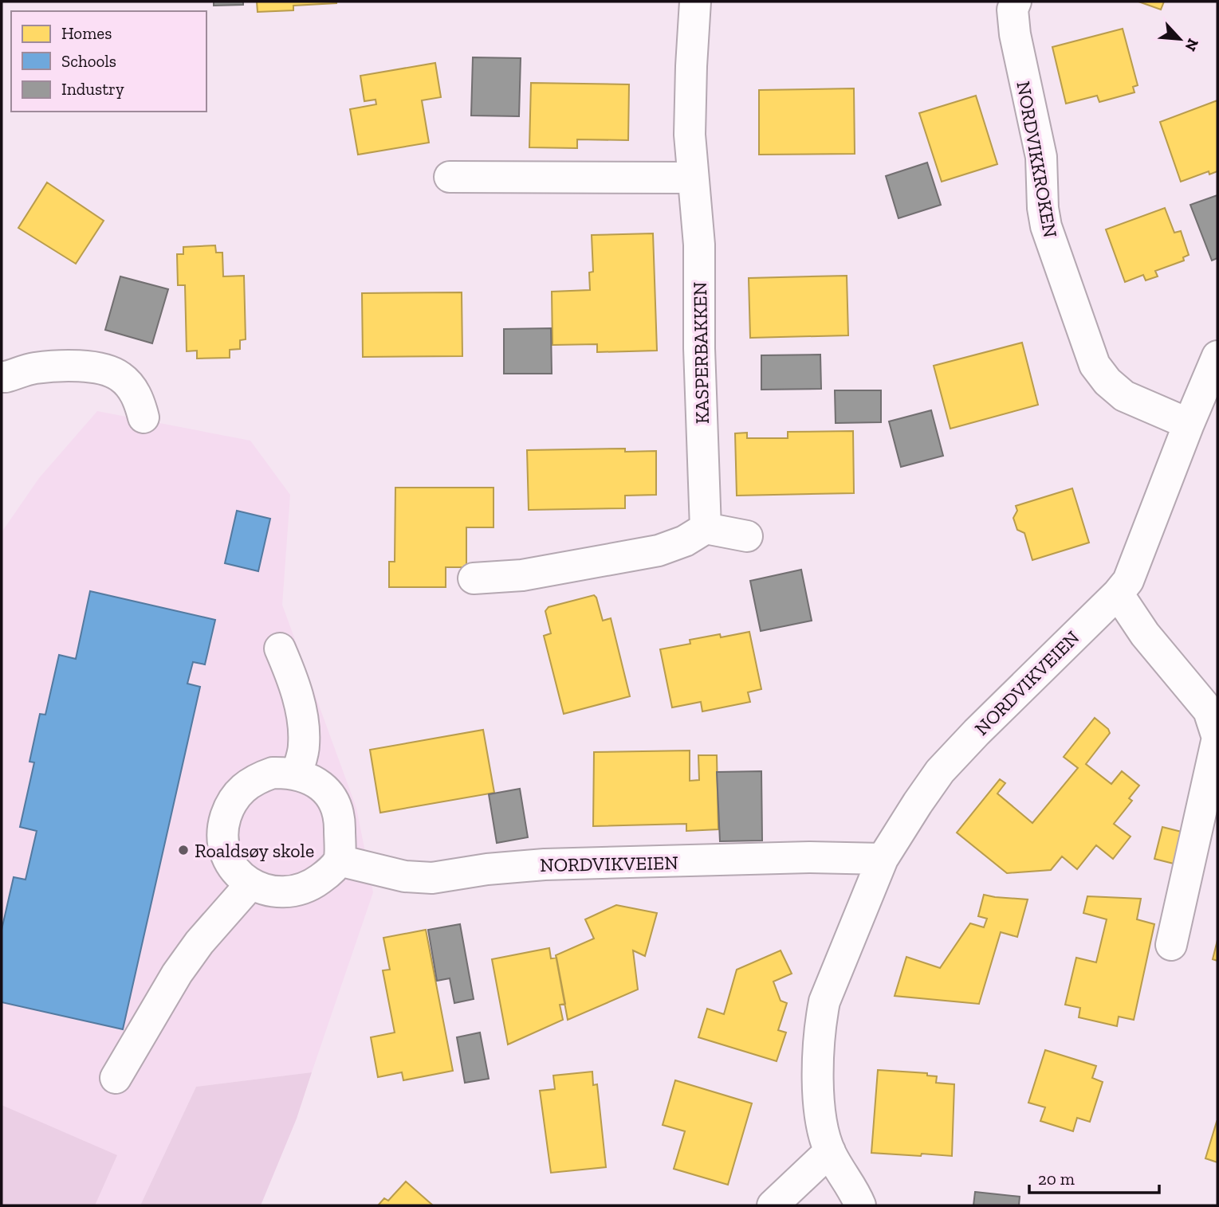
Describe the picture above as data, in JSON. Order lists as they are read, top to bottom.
{
  "streets": {
    "street": ["NORDVIKKROKEN", "KASPERBAKKEN", "NORDVIKVEIEN"]
  },
  "crossings": [
    ["NORDVIKKROKEN", "NORDVIKVEIEN"]
  ],
  "places": ["Roaldsøy skole"],
  "legend": ["Homes", "Schools", "Industry"],
  "scale_bar": "20 m",
  "north": "bottom right"
}
